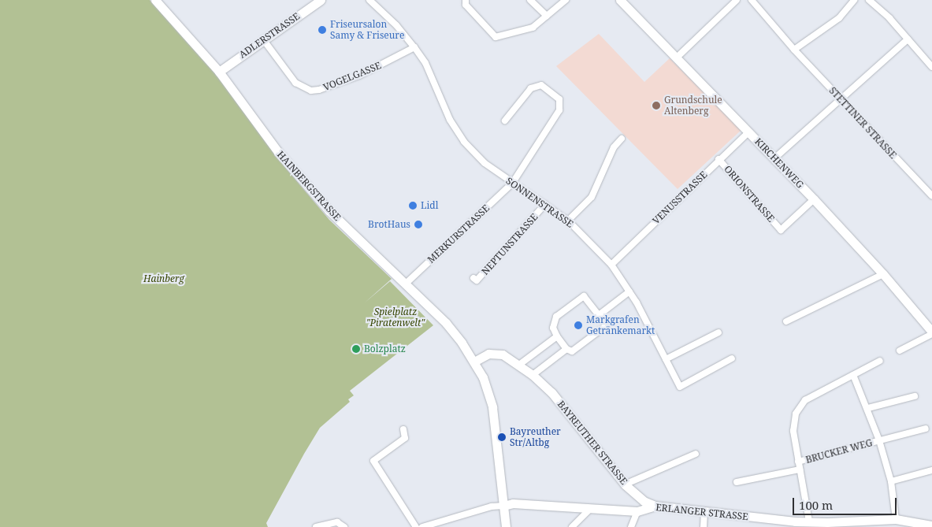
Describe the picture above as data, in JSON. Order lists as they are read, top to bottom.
{
  "streets": {
    "street": [
      "ADLERSTRASSE",
      "VOGELGASSE",
      "STETTINER STRASSE",
      "KIRCHENWEG",
      "HAINBERGSTRASSE",
      "ORIONSTRASSE",
      "VENUSSTRASSE",
      "SONNENSTRASSE",
      "MERKURSTRASSE",
      "NEPTUNSTRASSE",
      "BAYREUTHER STRASSE",
      "BRUCKER WEG",
      "ERLANGER STRASSE"
    ]
  },
  "crossings": [
    ["ADLERSTRASSE", "VOGELGASSE"],
    ["ADLERSTRASSE", "HAINBERGSTRASSE"],
    ["VOGELGASSE", "SONNENSTRASSE"],
    ["KIRCHENWEG", "ORIONSTRASSE"],
    ["KIRCHENWEG", "VENUSSTRASSE"],
    ["HAINBERGSTRASSE", "MERKURSTRASSE"],
    ["HAINBERGSTRASSE", "BAYREUTHER STRASSE"],
    ["HAINBERGSTRASSE", "ERLANGER STRASSE"],
    ["ORIONSTRASSE", "VENUSSTRASSE"],
    ["VENUSSTRASSE", "SONNENSTRASSE"],
    ["SONNENSTRASSE", "MERKURSTRASSE"],
    ["SONNENSTRASSE", "NEPTUNSTRASSE"],
    ["BAYREUTHER STRASSE", "ERLANGER STRASSE"]
  ],
  "parks": ["Hainberg", "Spielplatz \"Piratenwelt\""],
  "places": [
    "Friseursalon Samy & Friseure",
    "Grundschule Altenberg",
    "Lidl",
    "BrotHaus",
    "Markgrafen Getränkemarkt",
    "Bolzplatz",
    "Bayreuther Str/Altbg"
  ],
  "scale_bar": "100 m"
}
